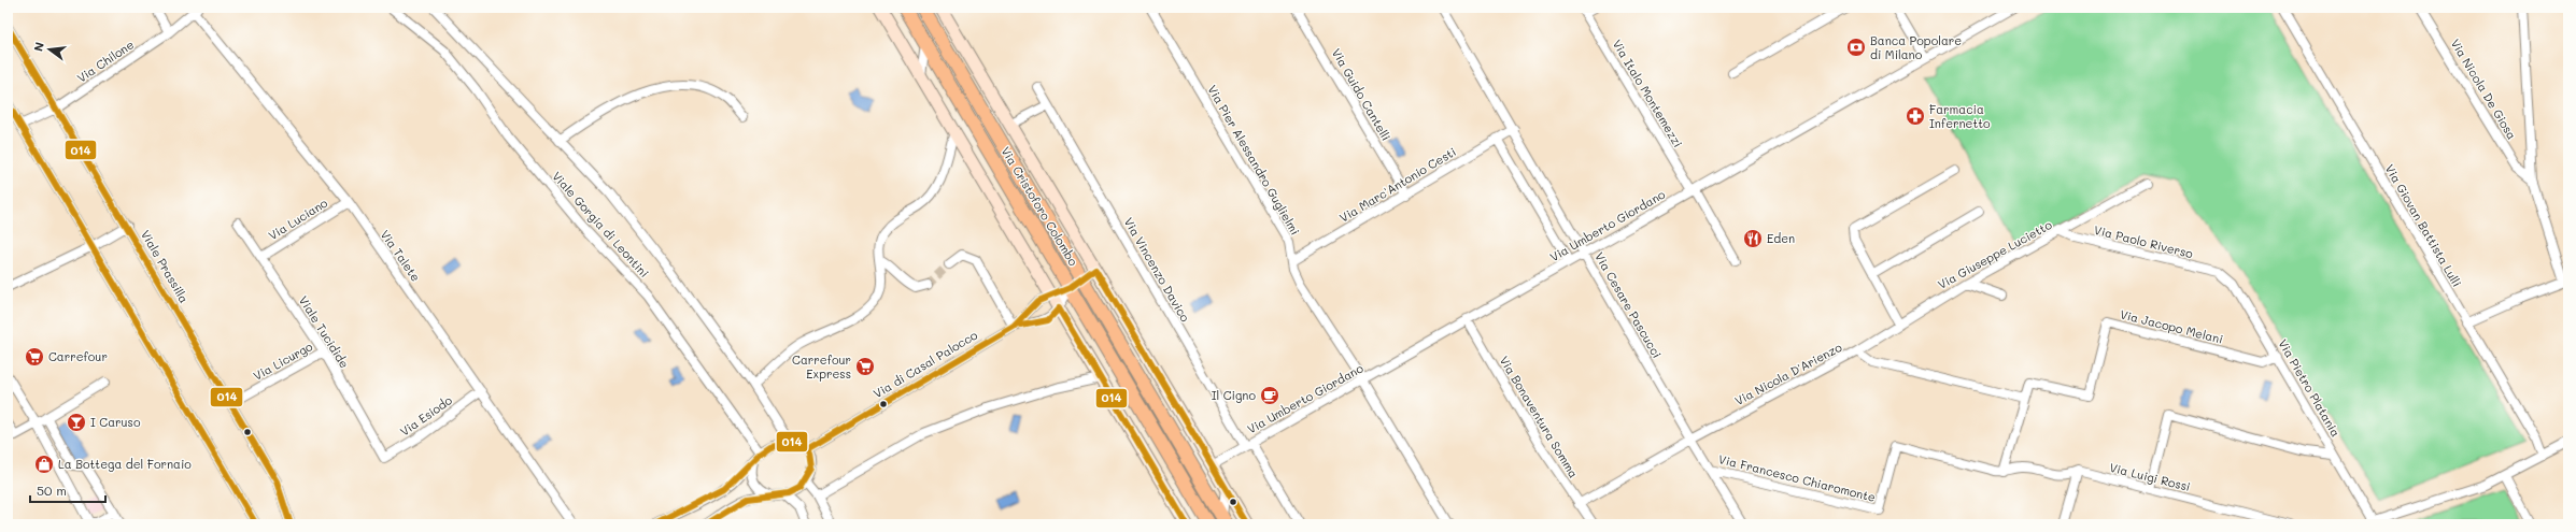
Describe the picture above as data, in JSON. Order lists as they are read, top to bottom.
{
  "streets": {
    "main road": ["Via Cristoforo Colombo"],
    "street": [
      "Via Chilone",
      "Via Nicola De Giosa",
      "Via Italo Montemezzi",
      "Via Guido Cantelli",
      "Via Pier Alessandro Guglielmi",
      "Via Marc'Antonio Cesti",
      "Via Luciano",
      "Viale Gorgia di Leontini",
      "Via Umberto Giordano",
      "Via Giovan Battista Lulli",
      "Via Paolo Riverso",
      "Via Giuseppe Lucietto",
      "Via Talete",
      "Viale Prassilla",
      "Via Vincenzo Davico",
      "Via Cesare Pascucci",
      "Via Jacopo Melani",
      "Viale Tucidide",
      "Via Licurgo",
      "Via di Casal Palocco",
      "Via Nicola D'Arienzo",
      "Via Pietro Platania",
      "Via Esiodo",
      "Via Bonaventura Somma",
      "Via Luigi Rossi",
      "Via Francesco Chiaromonte"
    ]
  },
  "crossings": [
    ["Via Chilone", "Via Talete"],
    ["Via Chilone", "Viale Prassilla"],
    ["Via Italo Montemezzi", "Via Umberto Giordano"],
    ["Via Guido Cantelli", "Via Marc'Antonio Cesti"],
    ["Via Pier Alessandro Guglielmi", "Via Marc'Antonio Cesti"],
    ["Via Pier Alessandro Guglielmi", "Via Umberto Giordano"],
    ["Via Marc'Antonio Cesti", "Via Cesare Pascucci"],
    ["Via Cristoforo Colombo", "Via Umberto Giordano"],
    ["Via Cristoforo Colombo", "Via di Casal Palocco"],
    ["Via Luciano", "Via Talete"],
    ["Via Luciano", "Viale Tucidide"],
    ["Viale Gorgia di Leontini", "Via di Casal Palocco"],
    ["Via Umberto Giordano", "Via Vincenzo Davico"],
    ["Via Umberto Giordano", "Via Cesare Pascucci"],
    ["Via Umberto Giordano", "Via Bonaventura Somma"],
    ["Via Paolo Riverso", "Via Giuseppe Lucietto"],
    ["Via Paolo Riverso", "Via Pietro Platania"],
    ["Via Giuseppe Lucietto", "Via Nicola D'Arienzo"],
    ["Via Talete", "Via Esiodo"],
    ["Viale Prassilla", "Via Licurgo"],
    ["Via Cesare Pascucci", "Via Nicola D'Arienzo"],
    ["Via Cesare Pascucci", "Via Francesco Chiaromonte"],
    ["Via Jacopo Melani", "Via Nicola D'Arienzo"],
    ["Via Jacopo Melani", "Via Pietro Platania"],
    ["Via Jacopo Melani", "Via Luigi Rossi"],
    ["Via Jacopo Melani", "Via Francesco Chiaromonte"],
    ["Viale Tucidide", "Via Licurgo"],
    ["Viale Tucidide", "Via Esiodo"],
    ["Via Nicola D'Arienzo", "Via Bonaventura Somma"],
    ["Via Luigi Rossi", "Via Francesco Chiaromonte"]
  ],
  "places": {
    "bank": ["Banca Popolare di Milano"],
    "pharmacy": ["Farmacia Infernetto"],
    "restaurant": ["Eden"],
    "supermarket": ["Carrefour", "Carrefour Express"],
    "cafe": ["Il Cigno"],
    "bar": ["I Caruso"],
    "shop": ["La Bottega del Fornaio"]
  },
  "lines": ["transit line 014"],
  "scale_bar": "50 m",
  "north": "left"
}
